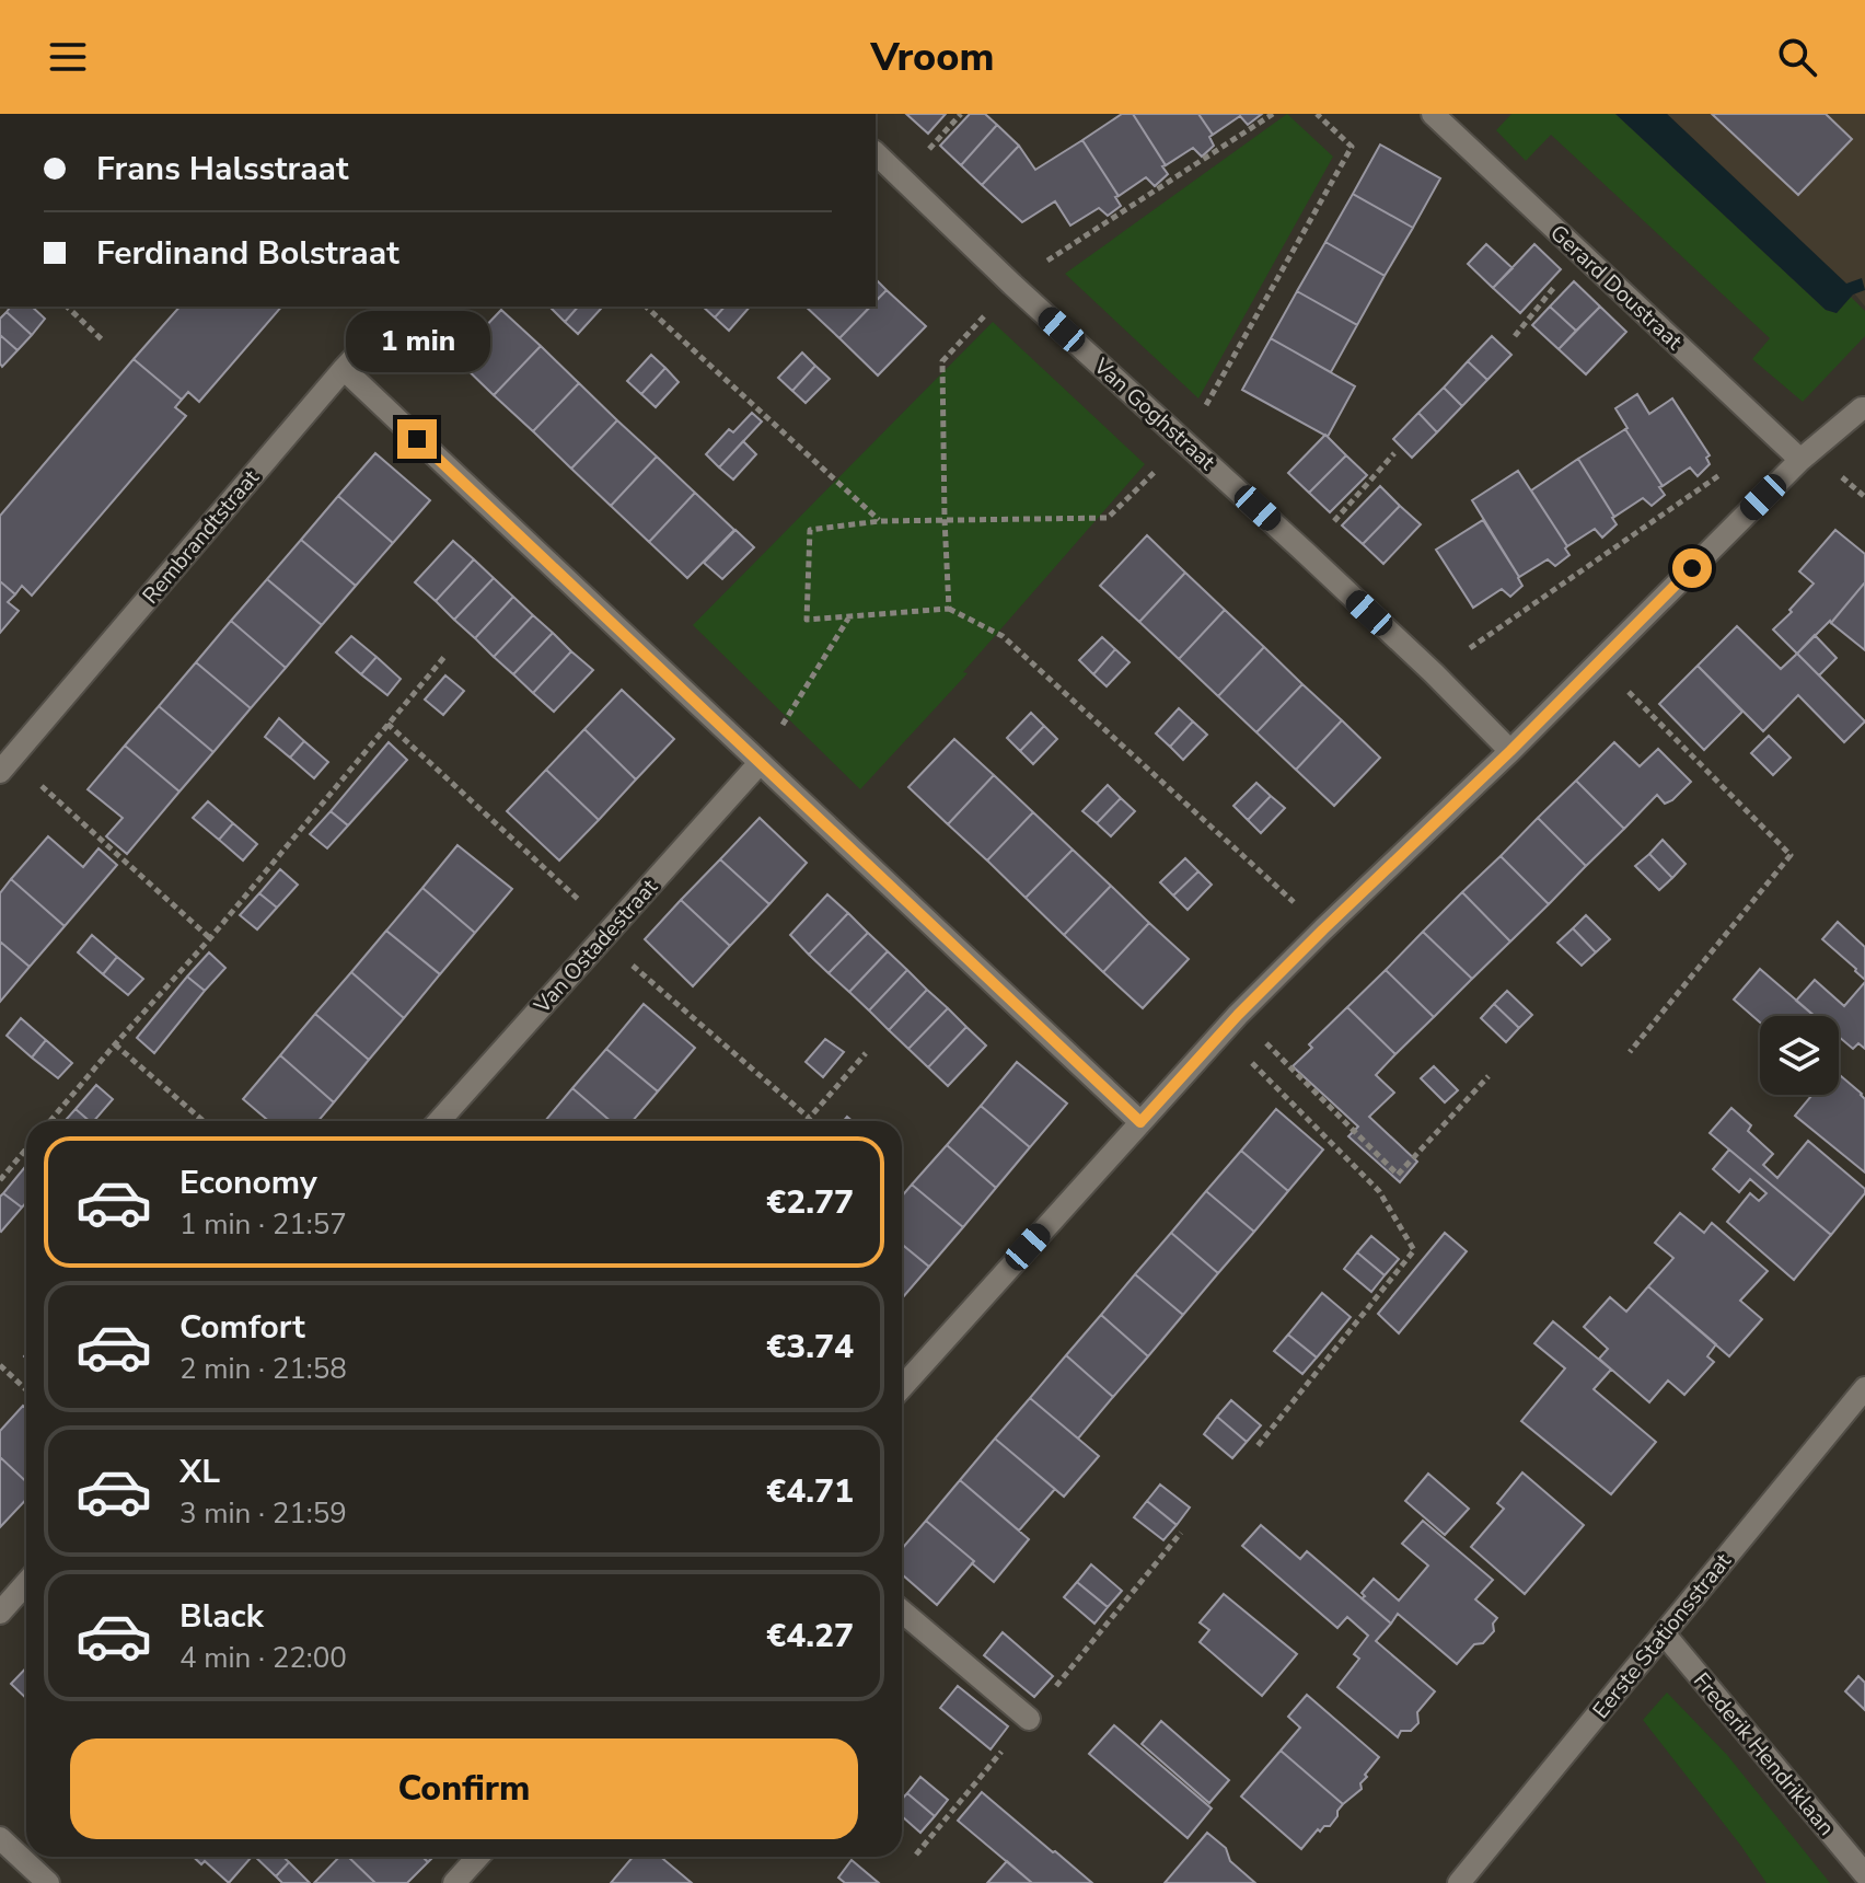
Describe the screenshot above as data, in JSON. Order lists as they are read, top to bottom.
{
  "streets": {
    "street": [
      "Gerard Doustraat",
      "Van Goghstraat",
      "Rembrandtstraat",
      "Van Ostadestraat",
      "Eerste Stationsstraat",
      "Frederik Hendriklaan"
    ]
  },
  "crossings": [
    ["Eerste Stationsstraat", "Frederik Hendriklaan"]
  ],
  "page": {
    "header": "Vroom",
    "banner": ["Frans Halsstraat", "Ferdinand Bolstraat"],
    "bubble": "1 min",
    "list": [
      {
        "name": "Economy",
        "note": "1 min · 21:57",
        "value": "€2.77"
      },
      {
        "name": "Comfort",
        "note": "2 min · 21:58",
        "value": "€3.74"
      },
      {
        "name": "XL",
        "note": "3 min · 21:59",
        "value": "€4.71"
      },
      {
        "name": "Black",
        "note": "4 min · 22:00",
        "value": "€4.27"
      }
    ],
    "buttons": "Confirm"
  }
}
